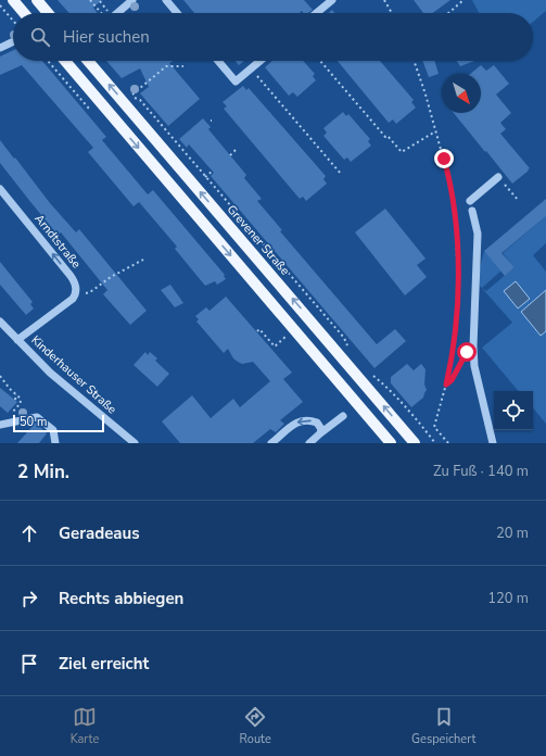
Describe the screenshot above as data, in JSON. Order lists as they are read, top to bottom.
{
  "streets": {
    "main road": ["Grevener Straße"],
    "street": ["Arndtstraße", "Kinderhauser Straße"]
  },
  "one_way": ["Arndtstraße"],
  "scale_bar": "50 m",
  "north": "bottom right",
  "page": {
    "search": "Hier suchen",
    "scale": "50 m",
    "heading": ["2 Min.", "Zu Fuß · 140 m"],
    "list": [
      ["Geradeaus", "20 m"],
      ["Rechts abbiegen", "120 m"],
      "Ziel erreicht"
    ],
    "nav": ["Karte", "Route", "Gespeichert"]
  }
}
